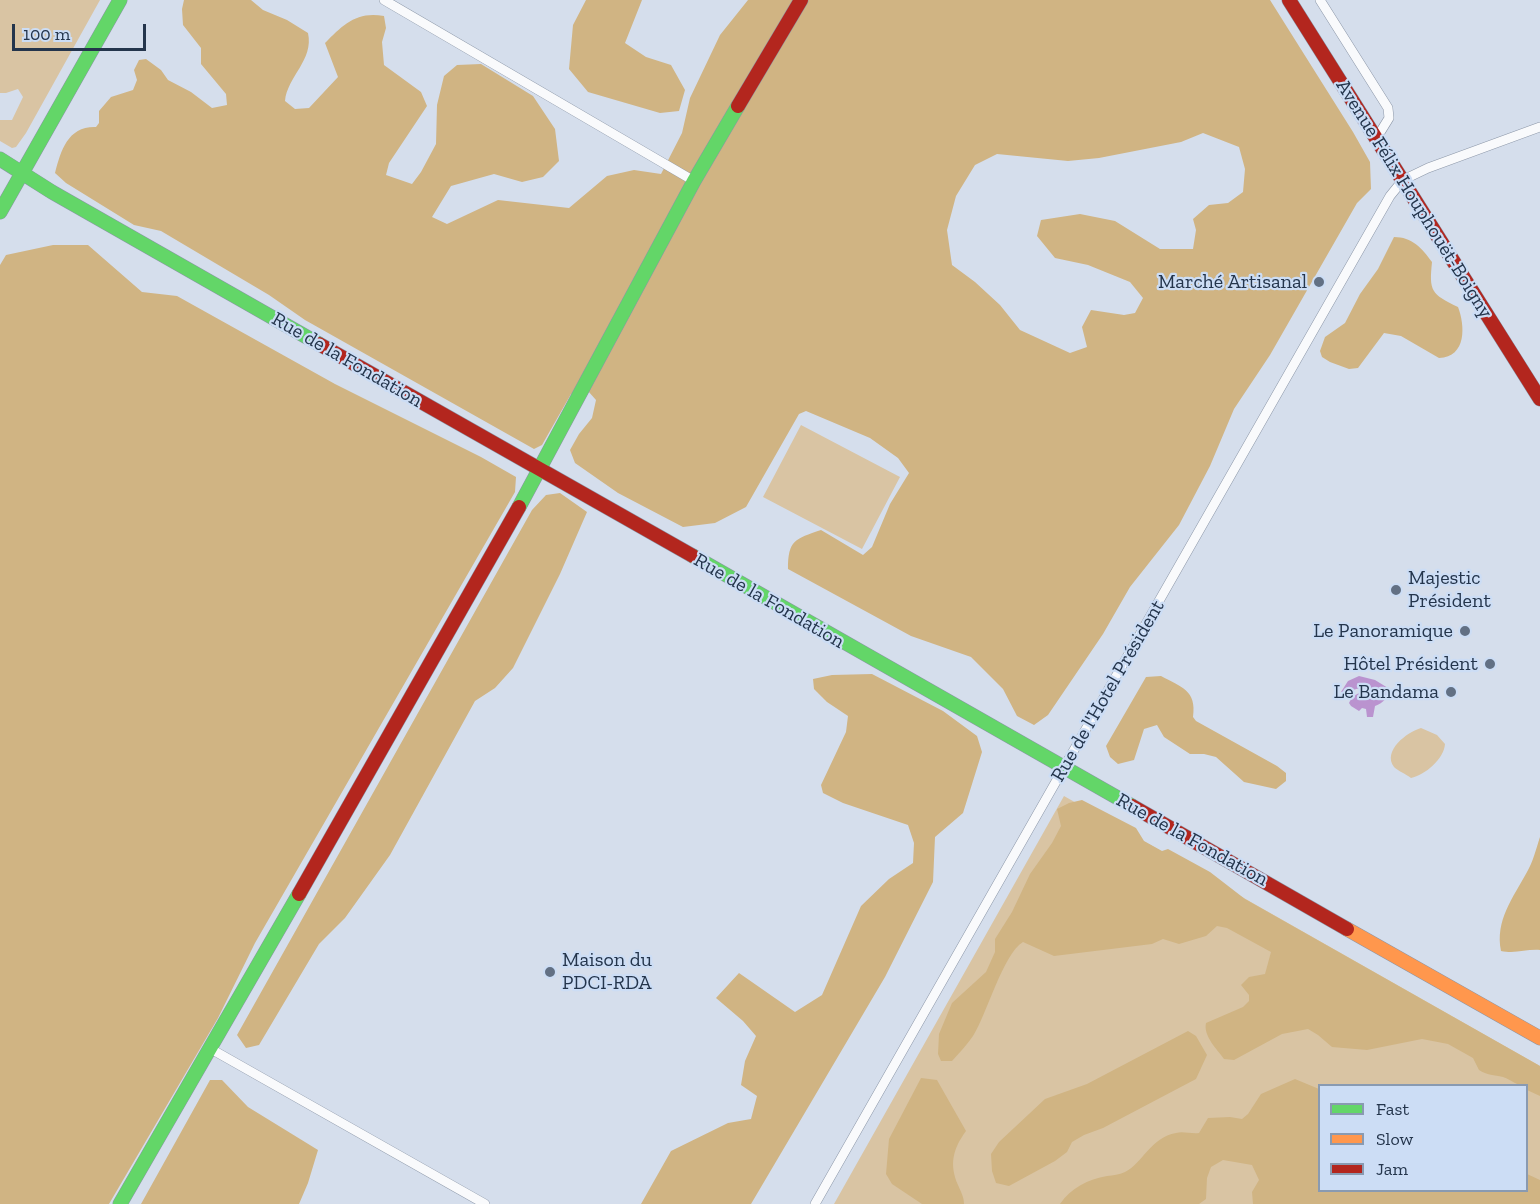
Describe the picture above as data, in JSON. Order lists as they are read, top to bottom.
{
  "streets": {
    "main road": ["Avenue Félix Houphouët-Boigny", "Rue de la Fondation"],
    "street": ["Rue de l'Hotel Président"]
  },
  "crossings": [
    ["Avenue Félix Houphouët-Boigny", "Rue de l'Hotel Président"],
    ["Rue de la Fondation", "Rue de l'Hotel Président"]
  ],
  "places": [
    "Marché Artisanal",
    "Majestic Président",
    "Le Panoramique",
    "Hôtel Président",
    "Le Bandama",
    "Maison du PDCI-RDA"
  ],
  "legend": ["Fast", "Slow", "Jam"],
  "scale_bar": "100 m"
}
